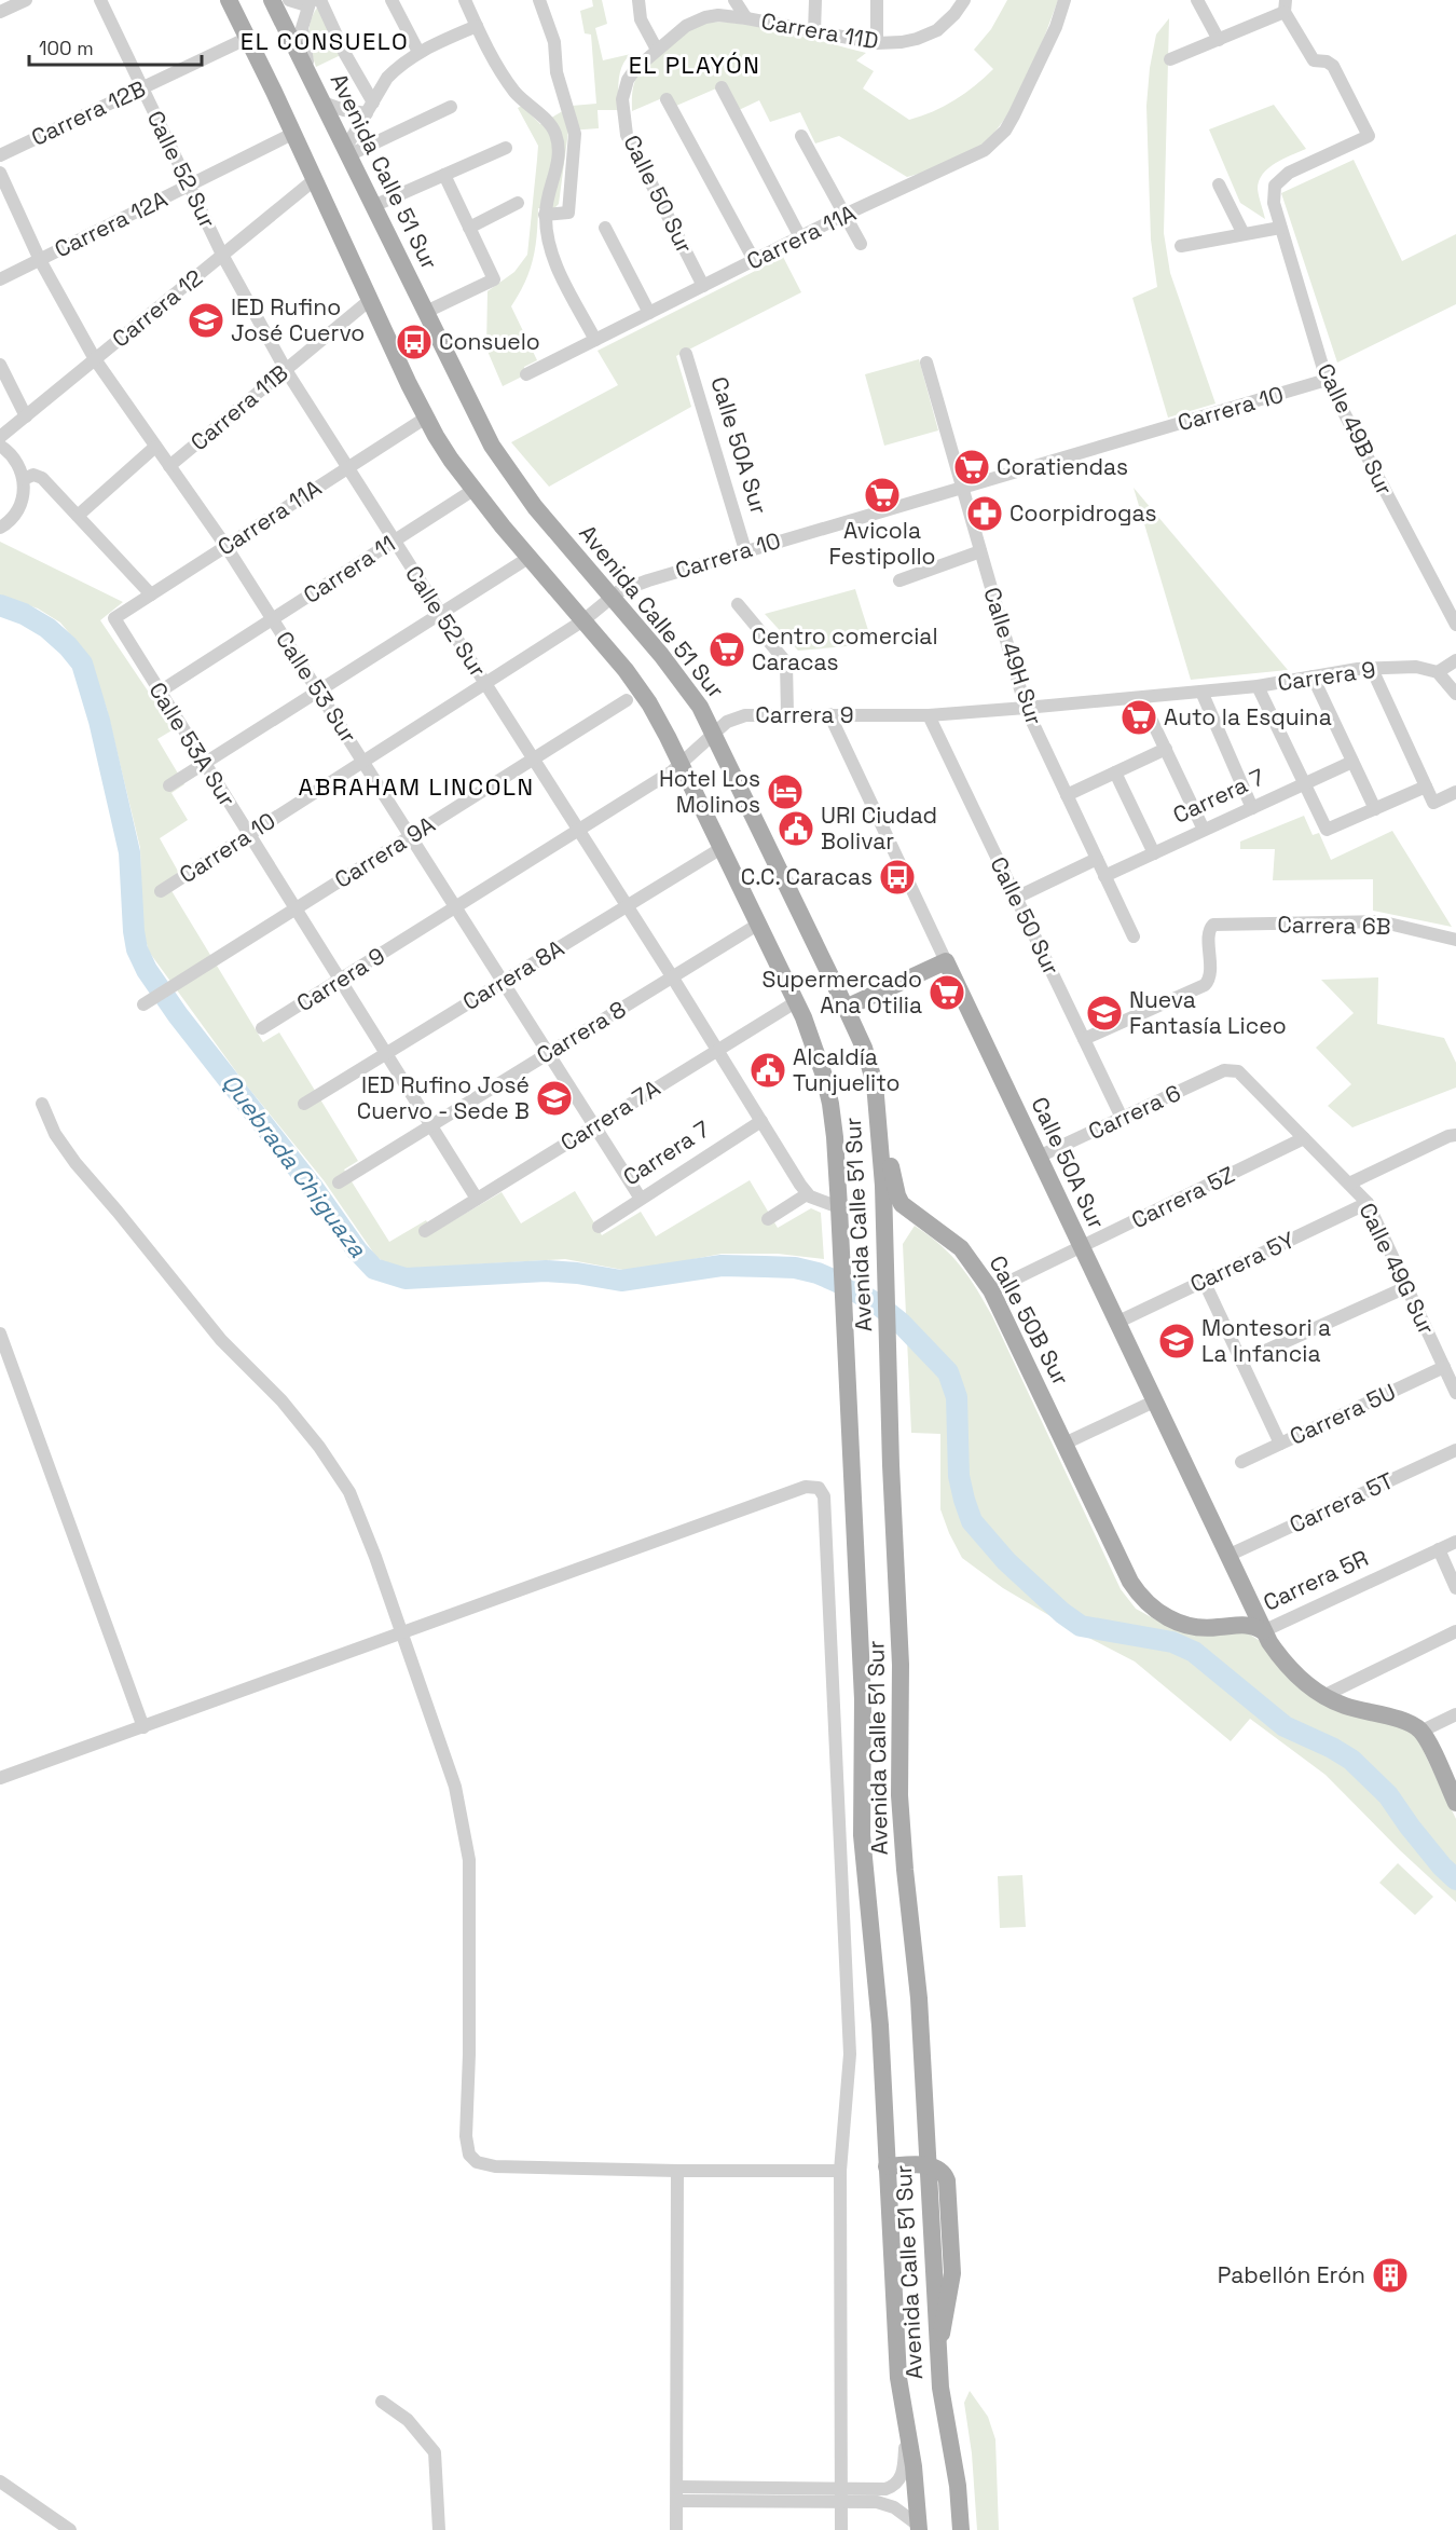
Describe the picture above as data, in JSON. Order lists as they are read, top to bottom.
{
  "streets": {
    "main road": [
      "Avenida Calle 51 Sur",
      "Calle 50A Sur",
      "Calle 50B Sur",
      "Carrera 5R"
    ],
    "street": [
      "Carrera 11D",
      "Carrera 12B",
      "Calle 52 Sur",
      "Calle 50 Sur",
      "Carrera 12A",
      "Carrera 11A",
      "Carrera 12",
      "Carrera 11B",
      "Carrera 10",
      "Calle 49B Sur",
      "Carrera 11",
      "Calle 49H Sur",
      "Carrera 9",
      "Calle 53 Sur",
      "Calle 53A Sur",
      "Carrera 7",
      "Carrera 9A",
      "Carrera 6B",
      "Carrera 8A",
      "Carrera 8",
      "Carrera 6",
      "Carrera 7A",
      "Carrera 5Z",
      "Carrera 5Y",
      "Calle 49G Sur",
      "Carrera 5U",
      "Carrera 5T"
    ]
  },
  "crossings": [
    ["Carrera 11D", "Calle 50 Sur"],
    ["Carrera 12B", "Calle 52 Sur"],
    ["Carrera 12B", "Avenida Calle 51 Sur"],
    ["Calle 52 Sur", "Carrera 12A"],
    ["Calle 52 Sur", "Carrera 11A"],
    ["Calle 52 Sur", "Carrera 12"],
    ["Calle 52 Sur", "Carrera 11B"],
    ["Calle 52 Sur", "Carrera 10"],
    ["Calle 52 Sur", "Carrera 11"],
    ["Calle 52 Sur", "Carrera 9"],
    ["Calle 52 Sur", "Carrera 7"],
    ["Calle 52 Sur", "Carrera 9A"],
    ["Calle 52 Sur", "Carrera 8A"],
    ["Calle 52 Sur", "Carrera 8"],
    ["Calle 52 Sur", "Carrera 7A"],
    ["Avenida Calle 51 Sur", "Carrera 12A"],
    ["Avenida Calle 51 Sur", "Carrera 11A"],
    ["Avenida Calle 51 Sur", "Carrera 12"],
    ["Avenida Calle 51 Sur", "Carrera 11B"],
    ["Avenida Calle 51 Sur", "Carrera 10"],
    ["Avenida Calle 51 Sur", "Carrera 11"],
    ["Avenida Calle 51 Sur", "Carrera 9"],
    ["Avenida Calle 51 Sur", "Carrera 8A"],
    ["Avenida Calle 51 Sur", "Carrera 8"],
    ["Avenida Calle 51 Sur", "Carrera 7A"],
    ["Avenida Calle 51 Sur", "Calle 50B Sur"],
    ["Calle 50 Sur", "Carrera 11A"],
    ["Calle 50 Sur", "Carrera 9"],
    ["Calle 50 Sur", "Carrera 6B"],
    ["Calle 50 Sur", "Carrera 6"],
    ["Carrera 12A", "Calle 53 Sur"],
    ["Carrera 11A", "Calle 53 Sur"],
    ["Carrera 11A", "Calle 53A Sur"],
    ["Carrera 12", "Calle 53 Sur"],
    ["Carrera 11B", "Calle 53 Sur"],
    ["Carrera 10", "Calle 49B Sur"],
    ["Carrera 10", "Calle 50A Sur"],
    ["Carrera 10", "Calle 49H Sur"],
    ["Carrera 10", "Calle 53 Sur"],
    ["Carrera 10", "Calle 53A Sur"],
    ["Calle 50A Sur", "Carrera 9"],
    ["Calle 50A Sur", "Carrera 6"],
    ["Calle 50A Sur", "Carrera 5Z"],
    ["Calle 50A Sur", "Carrera 5Y"],
    ["Calle 50A Sur", "Carrera 5T"],
    ["Calle 50A Sur", "Carrera 5R"],
    ["Carrera 11", "Calle 53 Sur"],
    ["Carrera 11", "Calle 53A Sur"],
    ["Calle 49H Sur", "Carrera 9"],
    ["Calle 49H Sur", "Carrera 7"],
    ["Carrera 9", "Calle 53 Sur"],
    ["Carrera 9", "Calle 53A Sur"],
    ["Calle 53 Sur", "Carrera 7"],
    ["Calle 53 Sur", "Carrera 9A"],
    ["Calle 53 Sur", "Carrera 8A"],
    ["Calle 53 Sur", "Carrera 8"],
    ["Calle 53 Sur", "Carrera 7A"],
    ["Calle 53A Sur", "Carrera 9A"],
    ["Calle 53A Sur", "Carrera 8A"],
    ["Calle 53A Sur", "Carrera 8"],
    ["Calle 53A Sur", "Carrera 7A"],
    ["Carrera 6", "Calle 49G Sur"],
    ["Carrera 5Z", "Calle 49G Sur"],
    ["Carrera 5Z", "Calle 50B Sur"],
    ["Carrera 5Y", "Calle 49G Sur"],
    ["Calle 49G Sur", "Carrera 5U"],
    ["Calle 50B Sur", "Carrera 5R"]
  ],
  "districts": ["EL CONSUELO", "EL PLAYÓN", "ABRAHAM LINCOLN"],
  "water": ["Quebrada Chiguaza"],
  "places": {
    "school or university": [
      "IED Rufino José Cuervo",
      "Nueva Fantasía Liceo",
      "IED Rufino José Cuervo - Sede B",
      "Montesori a La Infancia"
    ],
    "bus stop": ["Consuelo", "C.C. Caracas"],
    "supermarket": [
      "Coratiendas",
      "Avicola Festipollo",
      "Centro comercial Caracas",
      "Auto la Esquina",
      "Supermercado Ana Otilia"
    ],
    "pharmacy": ["Coorpidrogas"],
    "hotel": ["Hotel Los Molinos"],
    "public building": ["URI Ciudad Bolivar", "Alcaldía Tunjuelito"],
    "building": ["Pabellón Erón"]
  },
  "scale_bar": "100 m"
}
